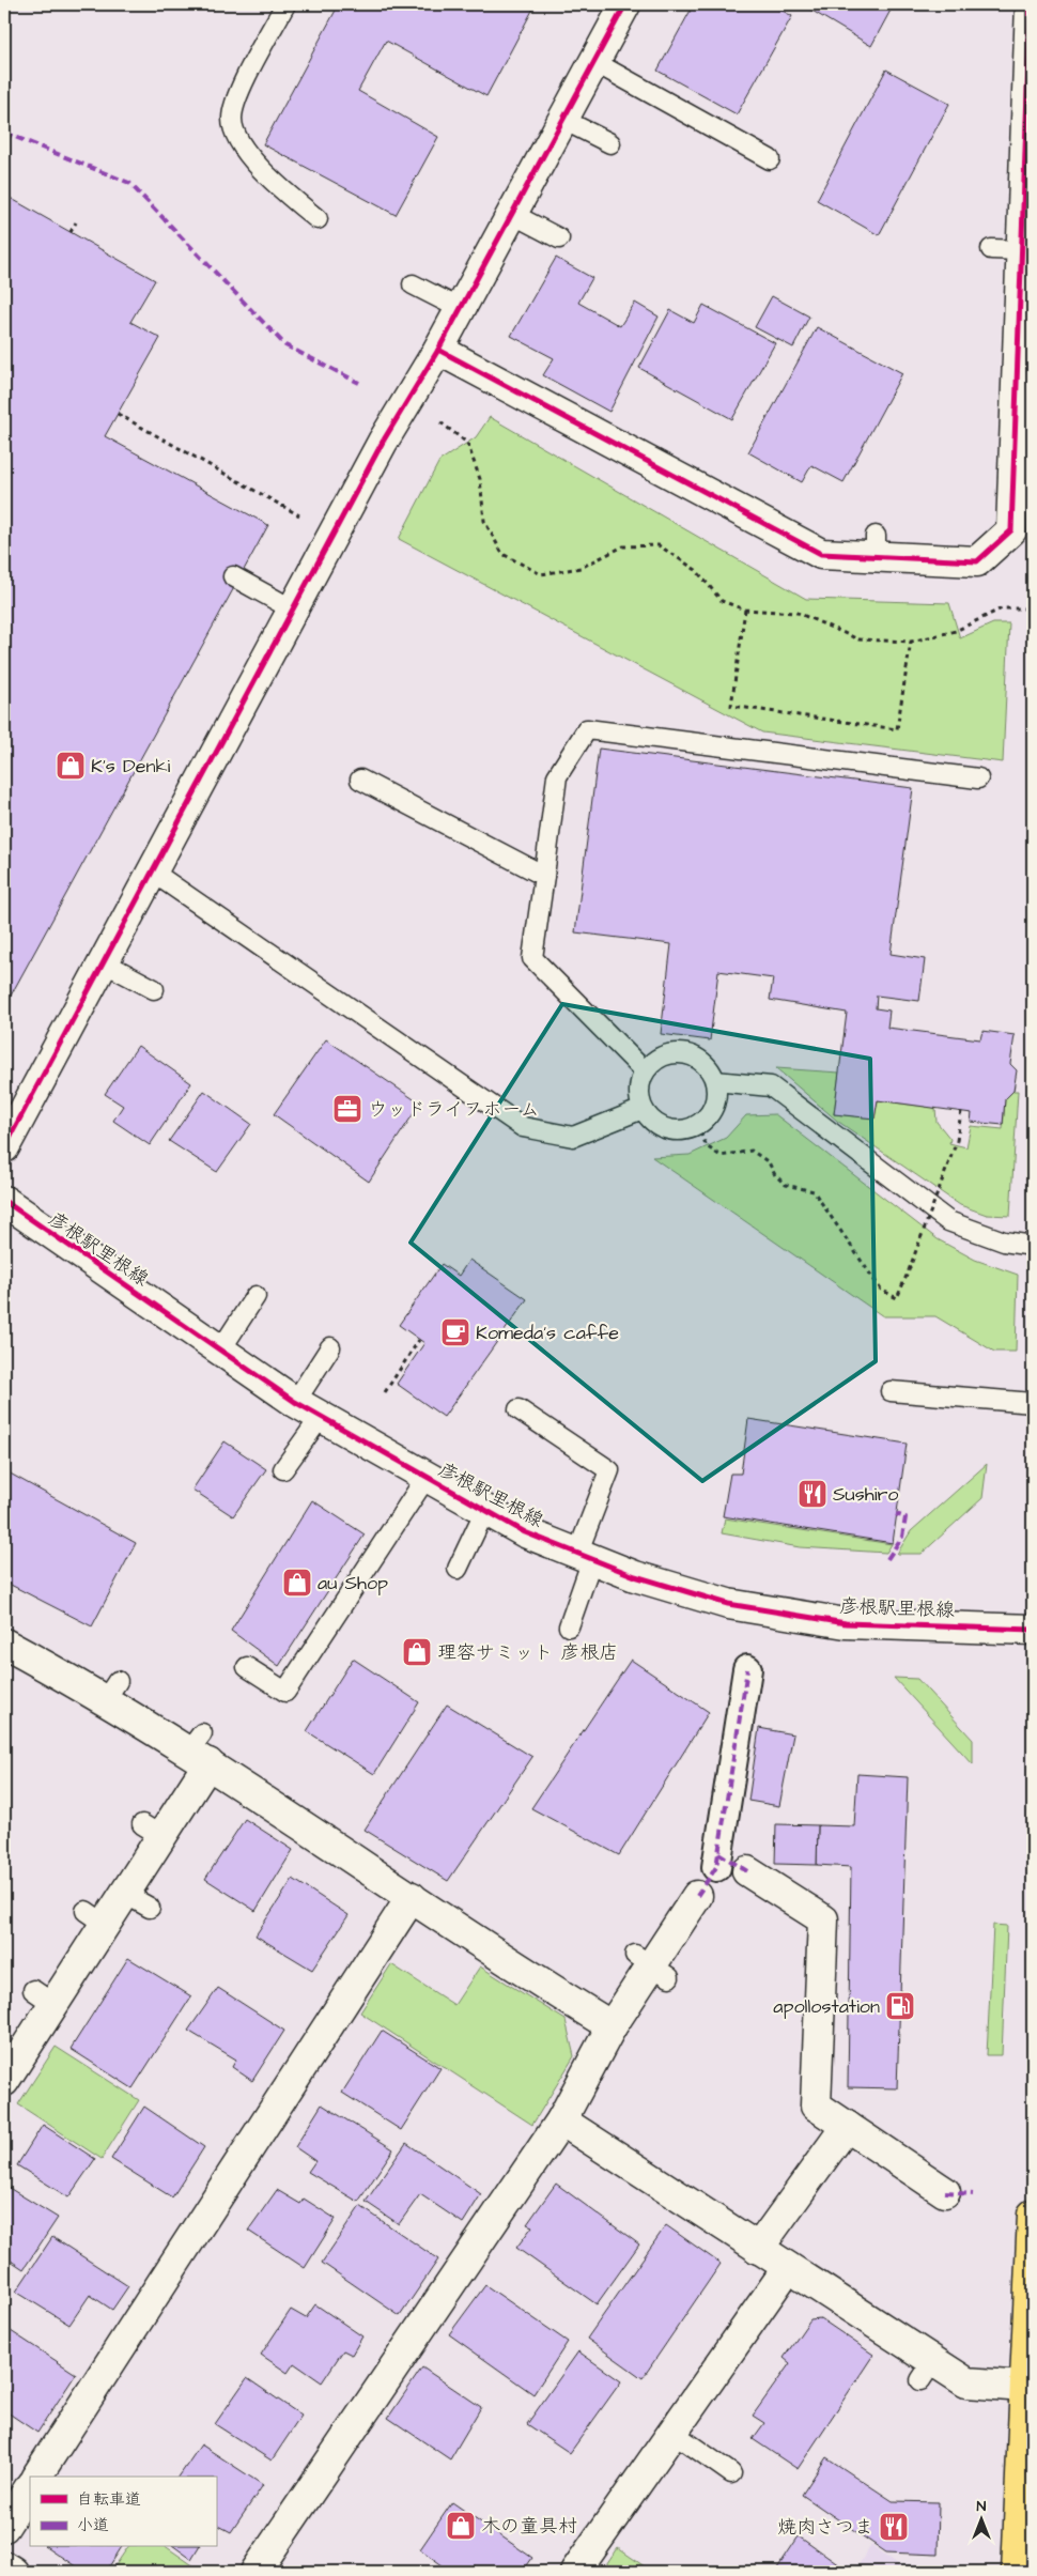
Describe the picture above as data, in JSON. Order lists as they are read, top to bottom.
{
  "streets": {
    "street": ["彦根駅里根線"]
  },
  "places": {
    "shop": [
      "K's Denki",
      "au Shop",
      "理容サミット 彦根店",
      "木の童具村"
    ],
    "office": ["ウッドライフホーム"],
    "cafe": ["Komeda's caffe"],
    "restaurant": ["Sushiro", "焼肉さつま"],
    "fuel station": ["apollostation"]
  },
  "legend": ["自転車道", "小道"],
  "north": "top"
}
